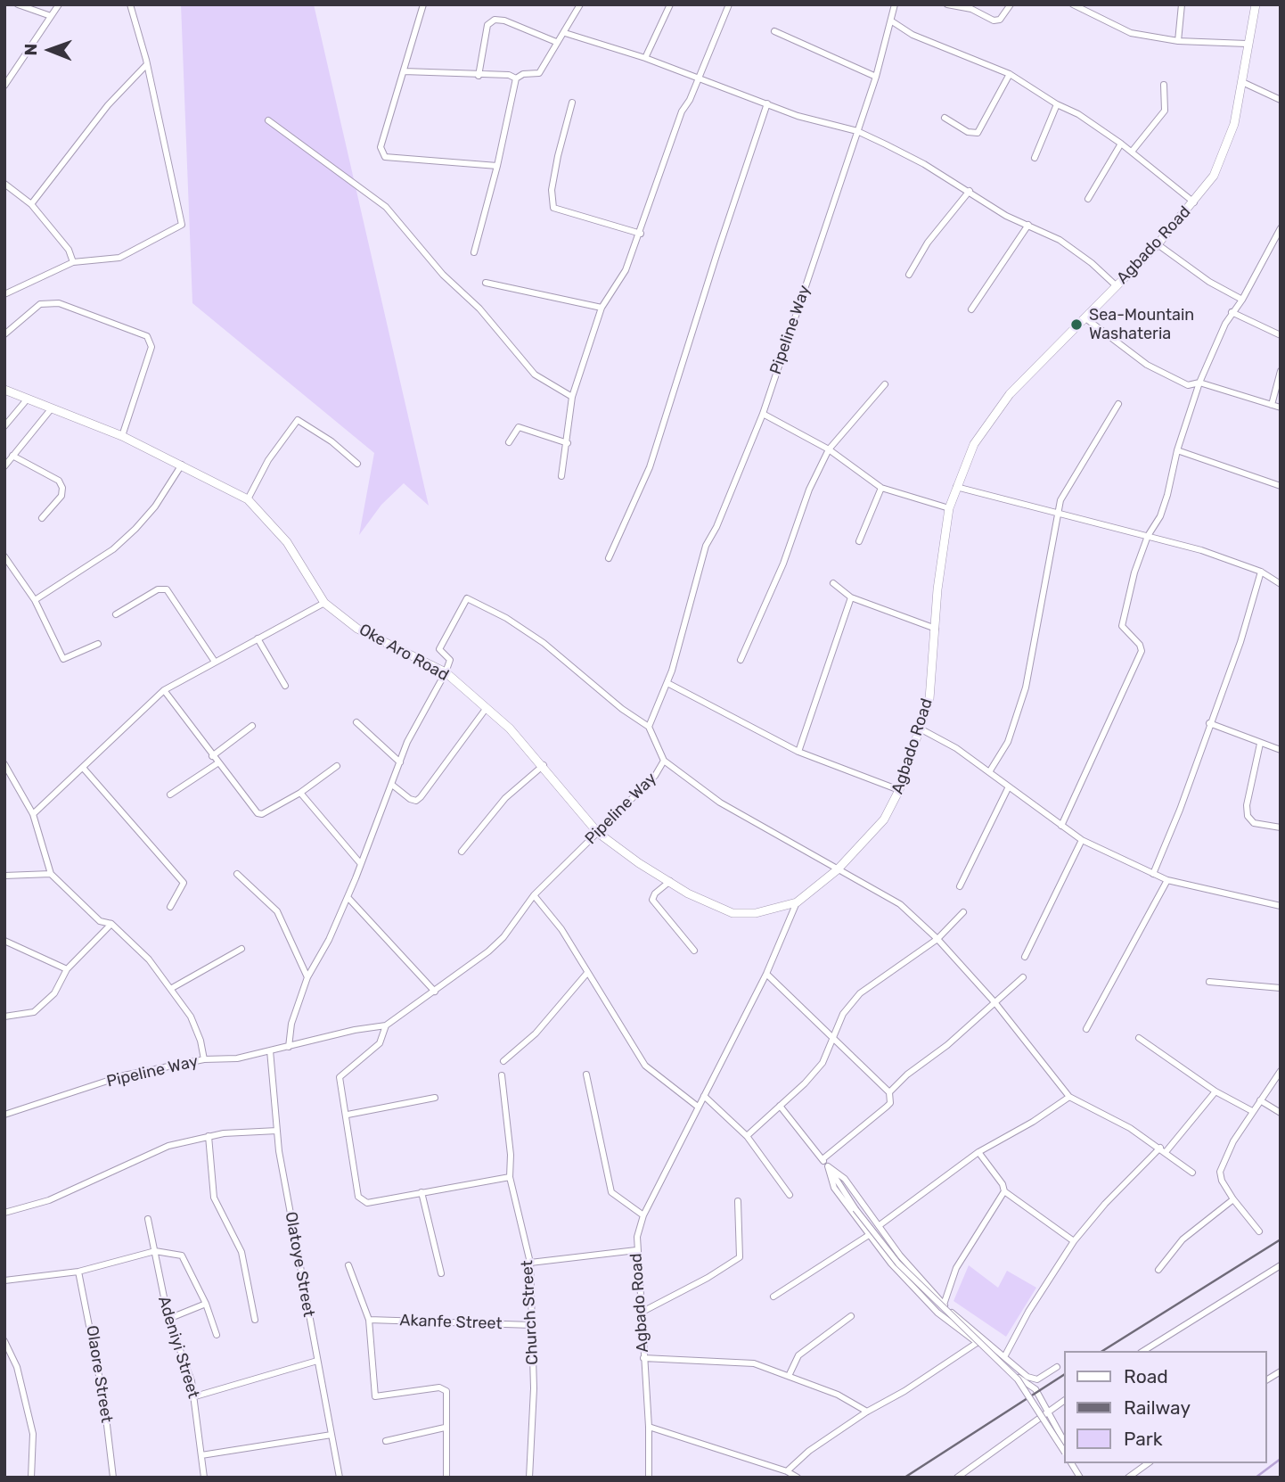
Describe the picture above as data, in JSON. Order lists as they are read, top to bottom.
{
  "streets": {
    "main road": ["Agbado Road", "Oke Aro Road"],
    "street": [
      "Pipeline Way",
      "Olatoye Street",
      "Church Street",
      "Akanfe Street",
      "Adeniyi Street",
      "Olaore Street"
    ]
  },
  "crossings": [
    ["Agbado Road", "Oke Aro Road"],
    ["Pipeline Way", "Oke Aro Road"],
    ["Pipeline Way", "Olatoye Street"],
    ["Church Street", "Akanfe Street"]
  ],
  "places": ["Sea-Mountain Washateria"],
  "legend": ["Road", "Railway", "Park"],
  "north": "left"
}
